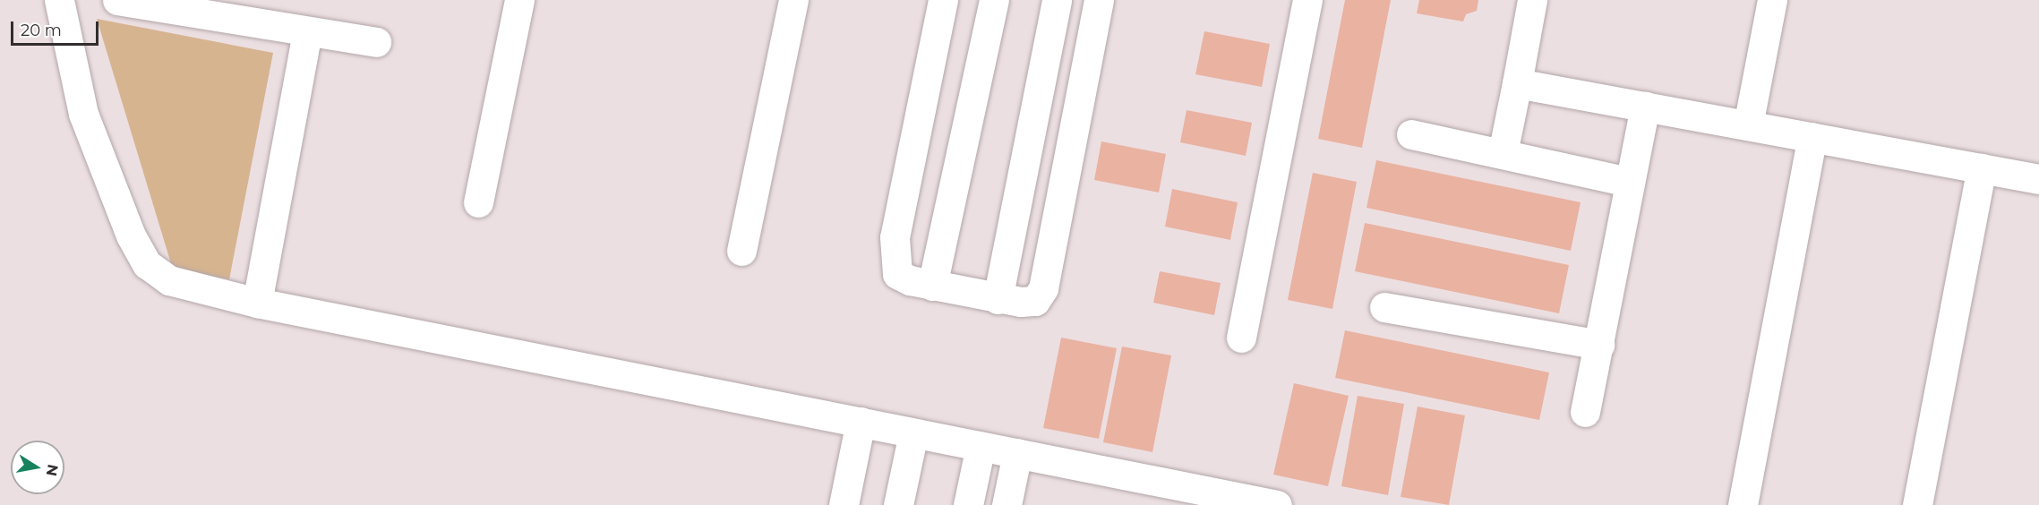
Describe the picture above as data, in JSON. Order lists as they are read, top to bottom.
{
  "scale_bar": "20 m",
  "north": "right"
}
